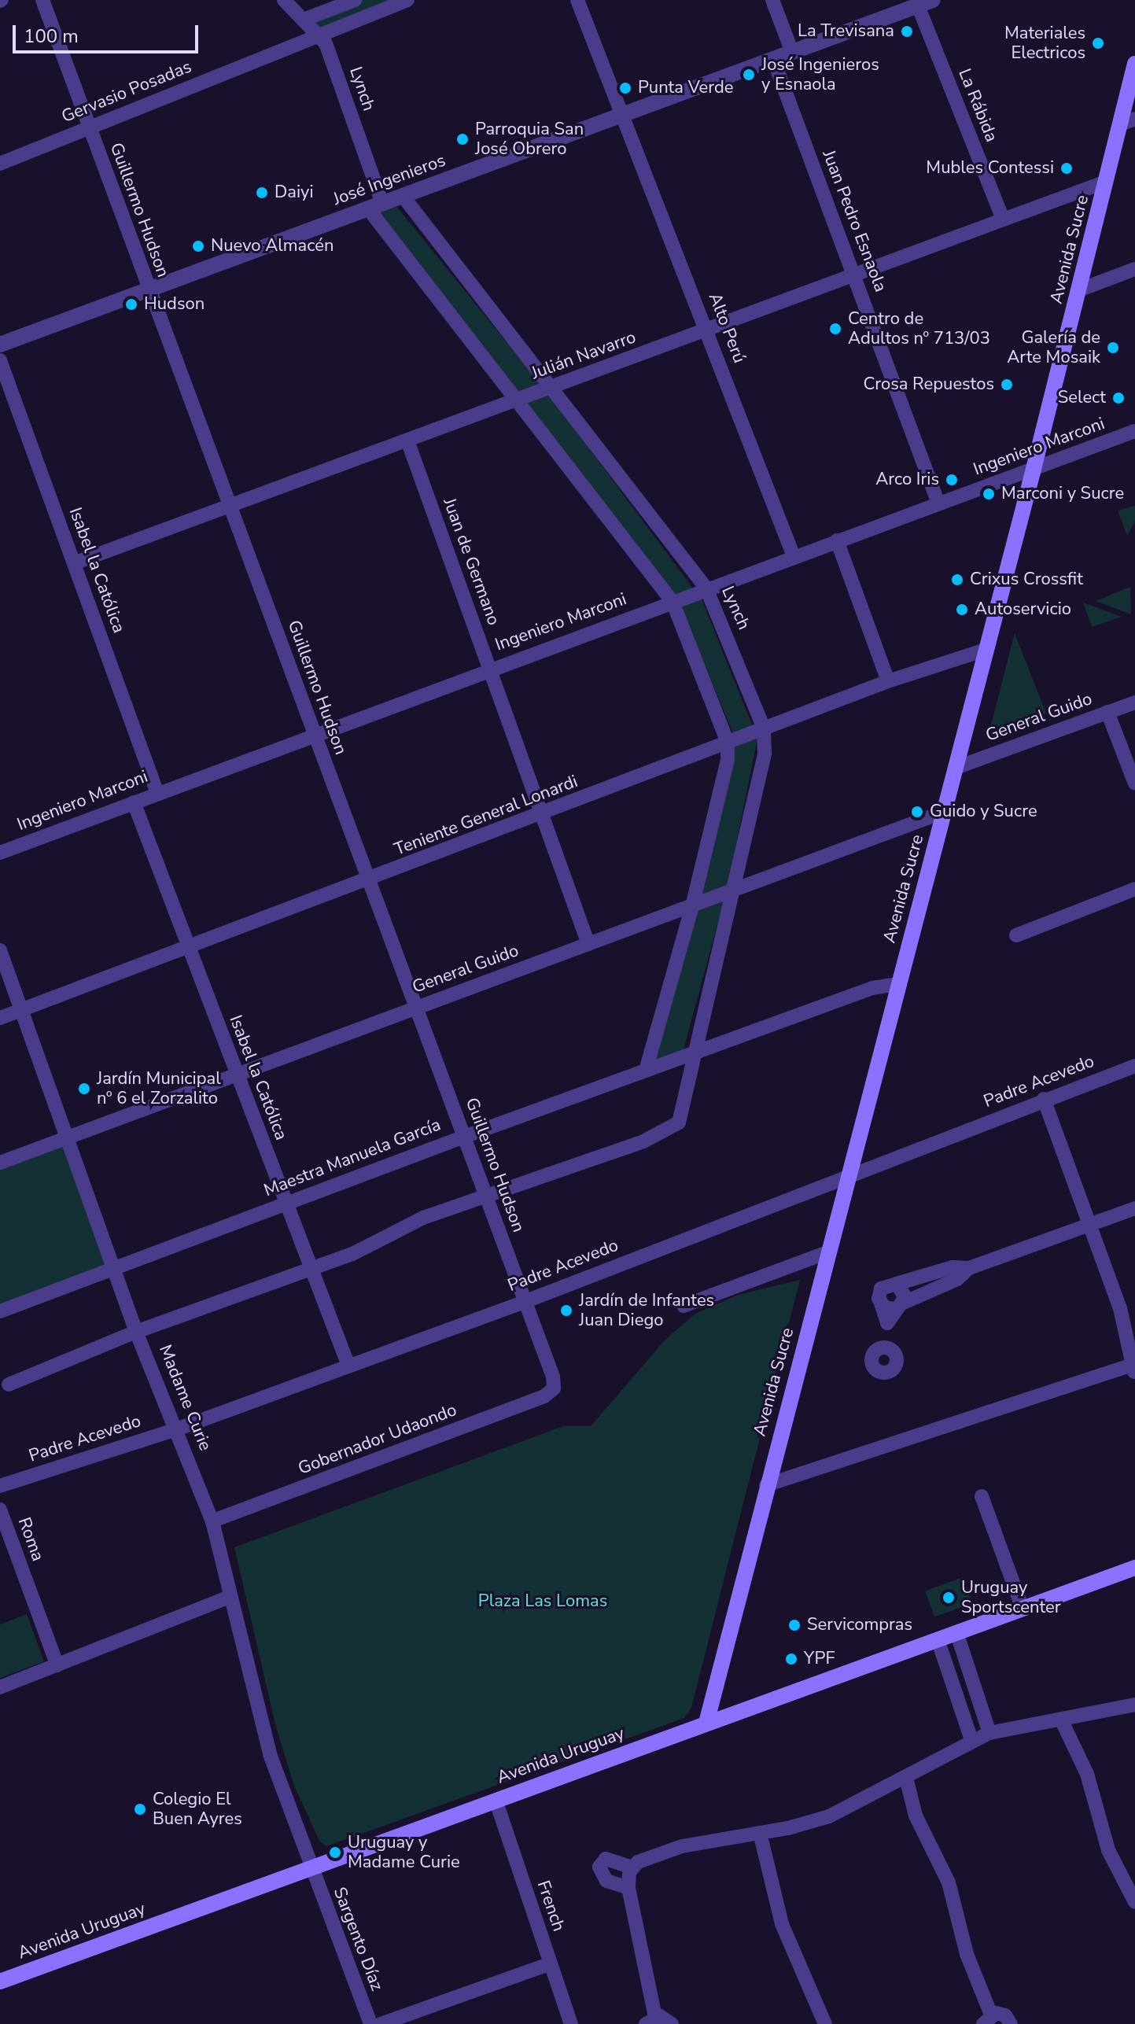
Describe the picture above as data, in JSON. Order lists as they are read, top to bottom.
{
  "streets": {
    "main road": ["Avenida Sucre", "Avenida Uruguay"],
    "street": [
      "Lynch",
      "Gervasio Posadas",
      "La Rábida",
      "José Ingenieros",
      "Guillermo Hudson",
      "Juan Pedro Esnaola",
      "Alto Perú",
      "Julián Navarro",
      "Ingeniero Marconi",
      "Juan de Germano",
      "Isabel la Católica",
      "General Guido",
      "Teniente General Lonardi",
      "Padre Acevedo",
      "Maestra Manuela García",
      "Madame Curie",
      "Gobernador Udaondo",
      "Roma",
      "French",
      "Sargento Díaz"
    ]
  },
  "crossings": [
    ["Lynch", "Gervasio Posadas"],
    ["Lynch", "José Ingenieros"],
    ["Lynch", "Guillermo Hudson"],
    ["Lynch", "Julián Navarro"],
    ["Lynch", "Ingeniero Marconi"],
    ["Lynch", "General Guido"],
    ["Lynch", "Teniente General Lonardi"],
    ["Lynch", "Maestra Manuela García"],
    ["Gervasio Posadas", "Guillermo Hudson"],
    ["La Rábida", "José Ingenieros"],
    ["La Rábida", "Julián Navarro"],
    ["José Ingenieros", "Guillermo Hudson"],
    ["José Ingenieros", "Juan Pedro Esnaola"],
    ["José Ingenieros", "Alto Perú"],
    ["Guillermo Hudson", "Julián Navarro"],
    ["Guillermo Hudson", "Ingeniero Marconi"],
    ["Guillermo Hudson", "General Guido"],
    ["Guillermo Hudson", "Teniente General Lonardi"],
    ["Guillermo Hudson", "Padre Acevedo"],
    ["Guillermo Hudson", "Maestra Manuela García"],
    ["Guillermo Hudson", "Gobernador Udaondo"],
    ["Juan Pedro Esnaola", "Julián Navarro"],
    ["Juan Pedro Esnaola", "Ingeniero Marconi"],
    ["Avenida Sucre", "Julián Navarro"],
    ["Avenida Sucre", "Ingeniero Marconi"],
    ["Avenida Sucre", "General Guido"],
    ["Avenida Sucre", "Teniente General Lonardi"],
    ["Avenida Sucre", "Padre Acevedo"],
    ["Avenida Sucre", "Maestra Manuela García"],
    ["Avenida Sucre", "Avenida Uruguay"],
    ["Alto Perú", "Julián Navarro"],
    ["Alto Perú", "Ingeniero Marconi"],
    ["Julián Navarro", "Juan de Germano"],
    ["Julián Navarro", "Isabel la Católica"],
    ["Ingeniero Marconi", "Juan de Germano"],
    ["Ingeniero Marconi", "Isabel la Católica"],
    ["Juan de Germano", "General Guido"],
    ["Juan de Germano", "Teniente General Lonardi"],
    ["Isabel la Católica", "General Guido"],
    ["Isabel la Católica", "Teniente General Lonardi"],
    ["Isabel la Católica", "Padre Acevedo"],
    ["Isabel la Católica", "Maestra Manuela García"],
    ["General Guido", "Madame Curie"],
    ["Teniente General Lonardi", "Madame Curie"],
    ["Padre Acevedo", "Madame Curie"],
    ["Maestra Manuela García", "Madame Curie"],
    ["Madame Curie", "Gobernador Udaondo"],
    ["Madame Curie", "Avenida Uruguay"],
    ["Madame Curie", "Sargento Díaz"],
    ["Avenida Uruguay", "French"],
    ["Avenida Uruguay", "Sargento Díaz"]
  ],
  "parks": ["Plaza Las Lomas"],
  "places": [
    "La Trevisana",
    "Materiales Electricos",
    "José Ingenieros y Esnaola",
    "Punta Verde",
    "Parroquia San José Obrero",
    "Mubles Contessi",
    "Daiyi",
    "Nuevo Almacén",
    "Hudson",
    "Centro de Adultos nº 713/03",
    "Galería de Arte Mosaik",
    "Crosa Repuestos",
    "Select",
    "Arco Iris",
    "Marconi y Sucre",
    "Crixus Crossfit",
    "Autoservicio",
    "Guido y Sucre",
    "Jardín Municipal nº 6 el Zorzalito",
    "Jardín de Infantes Juan Diego",
    "Uruguay Sportscenter",
    "Servicompras",
    "YPF",
    "Colegio El Buen Ayres",
    "Uruguay y Madame Curie"
  ],
  "scale_bar": "100 m"
}
